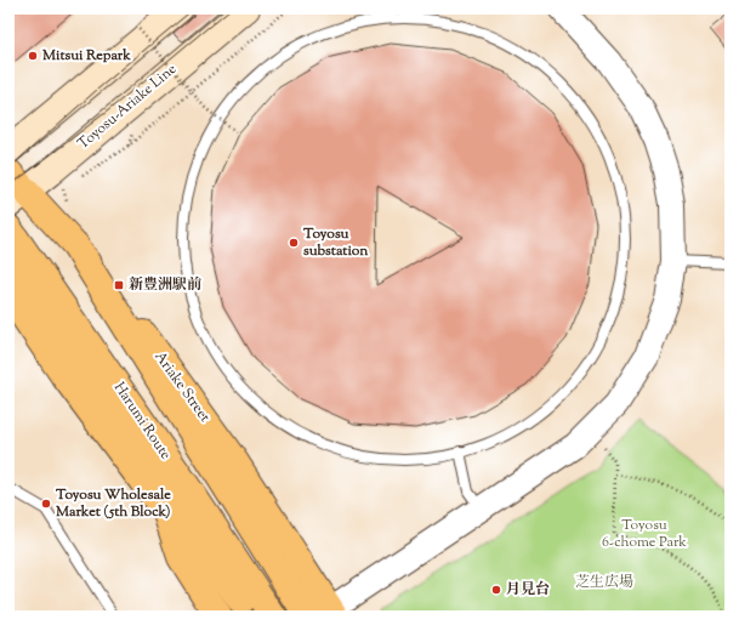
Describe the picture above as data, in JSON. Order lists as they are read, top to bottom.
{
  "streets": {
    "main road": ["Toyosu-Ariake Line", "Ariake Street", "Harumi Route"]
  },
  "crossings": [
    ["Toyosu-Ariake Line", "Ariake Street"]
  ],
  "parks": ["Toyosu 6-chome Park", "芝生広場"],
  "places": {
    "other": [
      "Mitsui Repark",
      "Toyosu substation",
      "Toyosu Wholesale Market (5th Block)",
      "月見台"
    ],
    "transit": ["新豊洲駅前"]
  }
}
